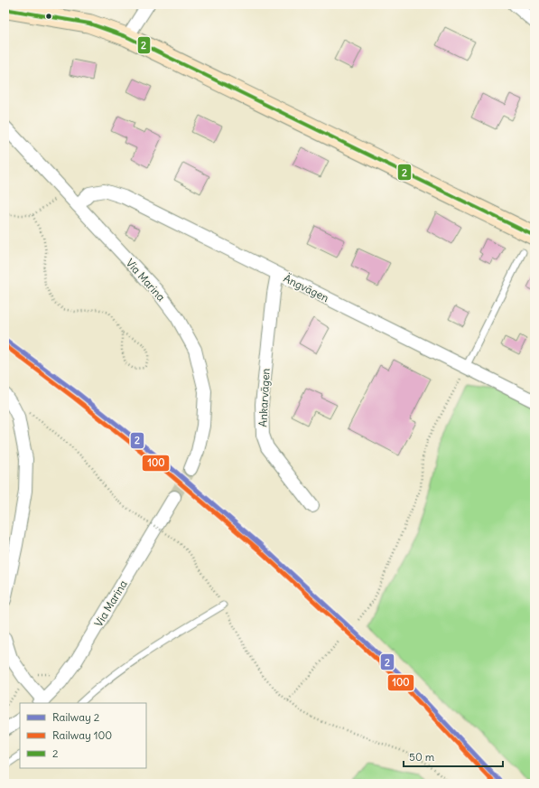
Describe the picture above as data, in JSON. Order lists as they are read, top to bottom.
{
  "streets": {
    "street": ["Via Marina", "Ängvägen", "Ankarvägen"]
  },
  "crossings": [
    ["Via Marina", "Ängvägen"],
    ["Ängvägen", "Ankarvägen"]
  ],
  "lines": ["transit line 2", "rail line 2", "rail line 100"],
  "legend": ["Railway 2", "Railway 100", "2"],
  "scale_bar": "50 m"
}
